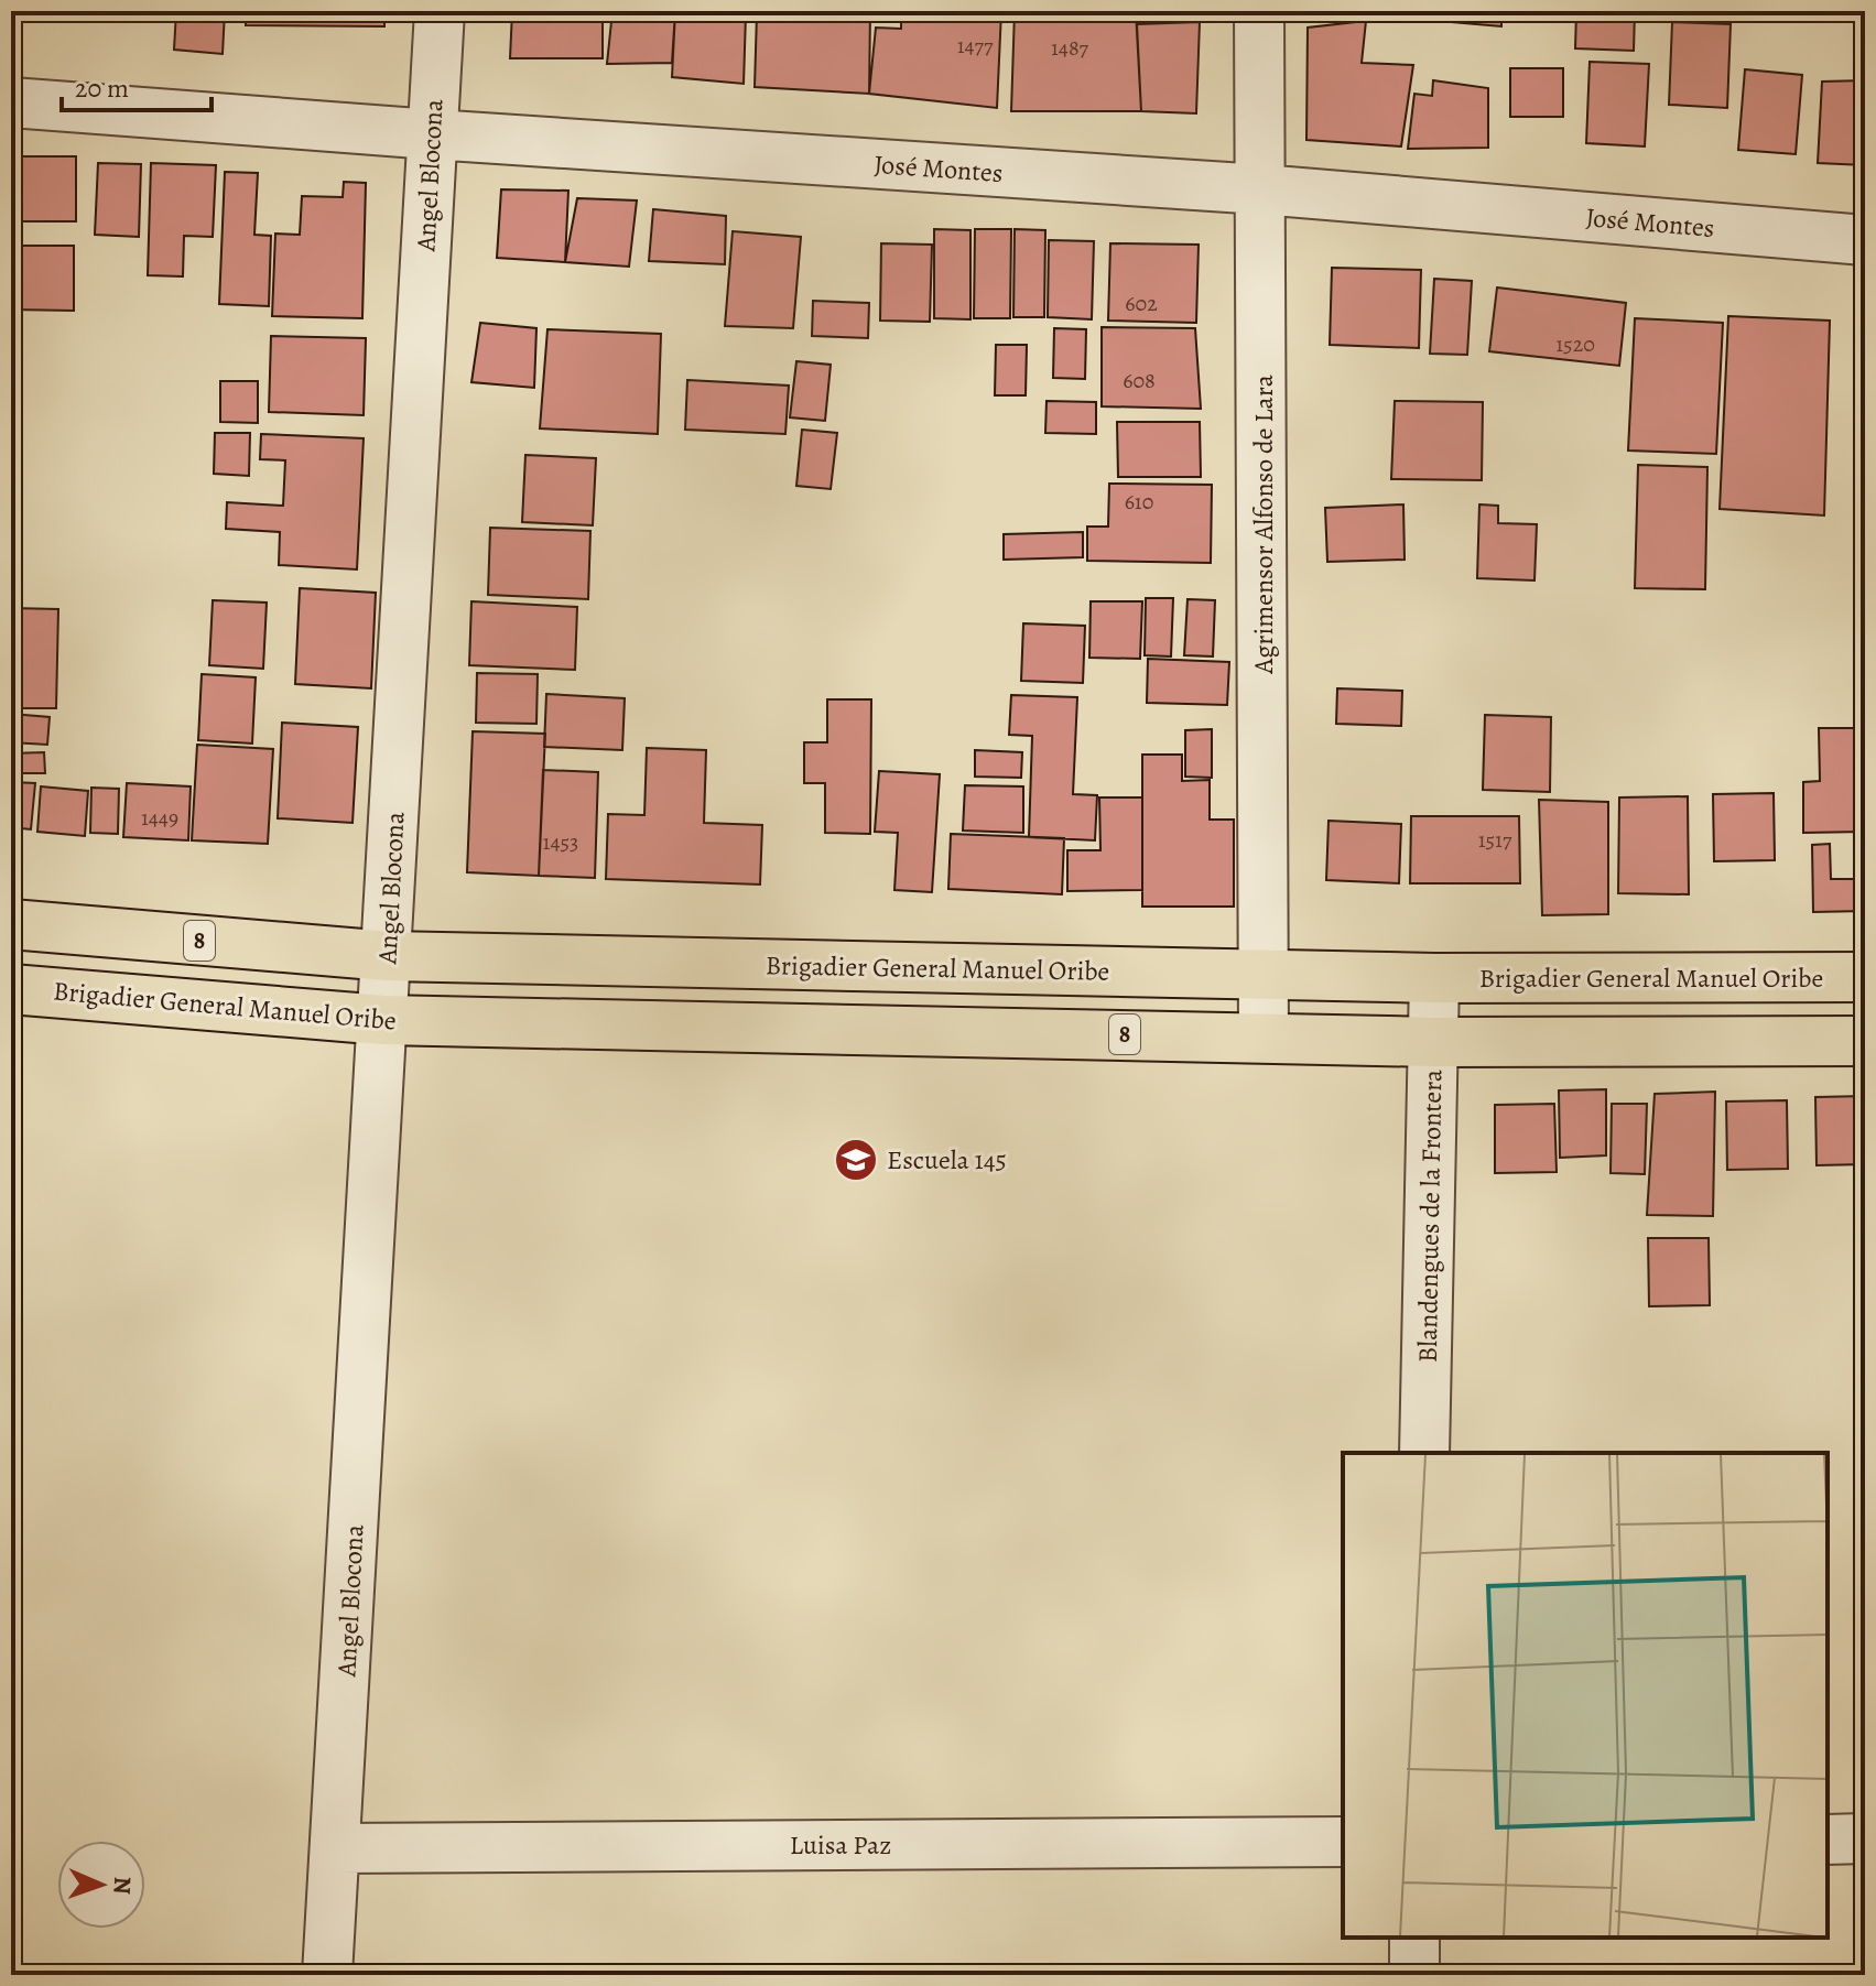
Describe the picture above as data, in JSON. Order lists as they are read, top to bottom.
{
  "streets": {
    "main road": ["8", "Brigadier General Manuel Oribe"],
    "street": [
      "José Montes",
      "Angel Blocona",
      "Agrimensor Alfonso de Lara",
      "Blandengues de la Frontera",
      "Luisa Paz"
    ]
  },
  "crossings": [
    ["José Montes", "Angel Blocona"],
    ["José Montes", "Agrimensor Alfonso de Lara"],
    ["Angel Blocona", "Brigadier General Manuel Oribe"],
    ["Angel Blocona", "Luisa Paz"],
    ["Agrimensor Alfonso de Lara", "Brigadier General Manuel Oribe"],
    ["Brigadier General Manuel Oribe", "Blandengues de la Frontera"]
  ],
  "places": {
    "school or university": ["Escuela 145"]
  },
  "house_numbers": [
    "1477",
    "1487",
    "602",
    "1520",
    "608",
    "610",
    "1449",
    "1517",
    "1453"
  ],
  "scale_bar": "20 m",
  "north": "right"
}
